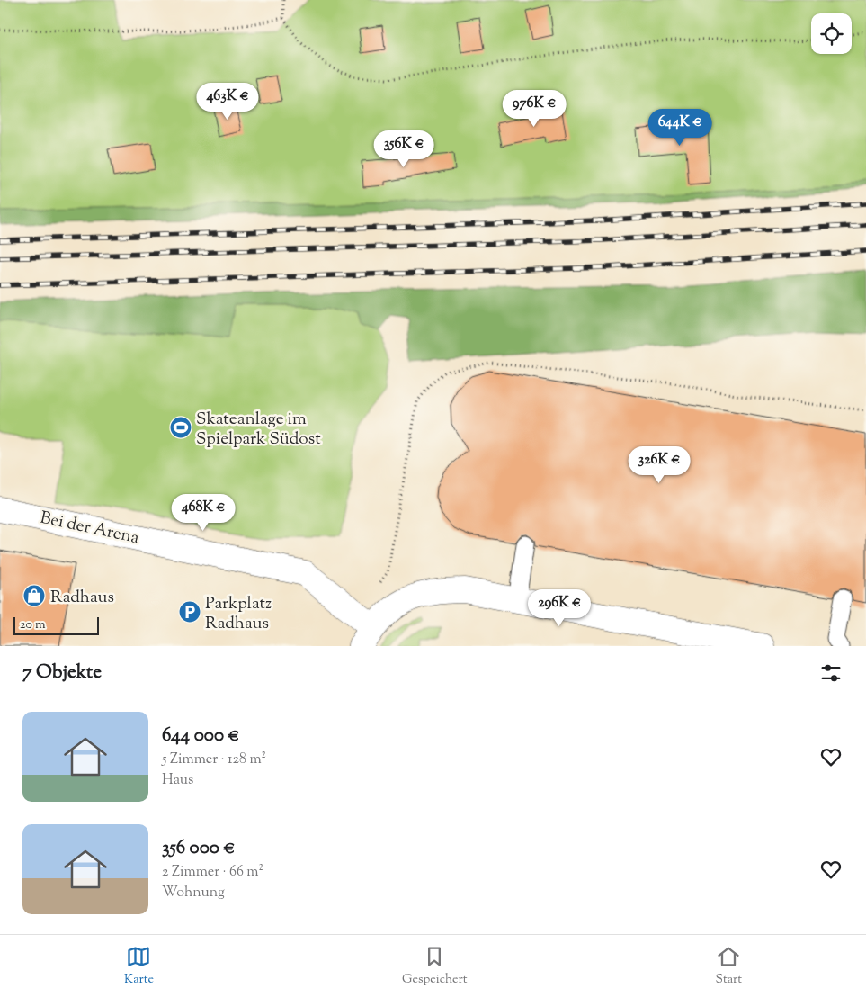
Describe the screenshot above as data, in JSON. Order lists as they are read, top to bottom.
{
  "streets": {
    "street": ["Bei der Arena"]
  },
  "places": {
    "sports": ["Skateanlage im Spielpark Südost"],
    "shop": ["Radhaus"],
    "parking": ["Parkplatz Radhaus"]
  },
  "scale_bar": "20 m",
  "page": {
    "price": [
      "463K €",
      "976K €",
      "644K €",
      "356K €",
      "326K €",
      "468K €",
      "296K €"
    ],
    "scale": "20 m",
    "heading": "7 Objekte",
    "list": [
      {
        "name": "644 000 €",
        "note": "5 Zimmer · 128 m² · Haus"
      },
      {
        "name": "356 000 €",
        "note": "2 Zimmer · 66 m² · Wohnung"
      }
    ],
    "tabs": ["Karte", "Gespeichert", "Start"]
  }
}
